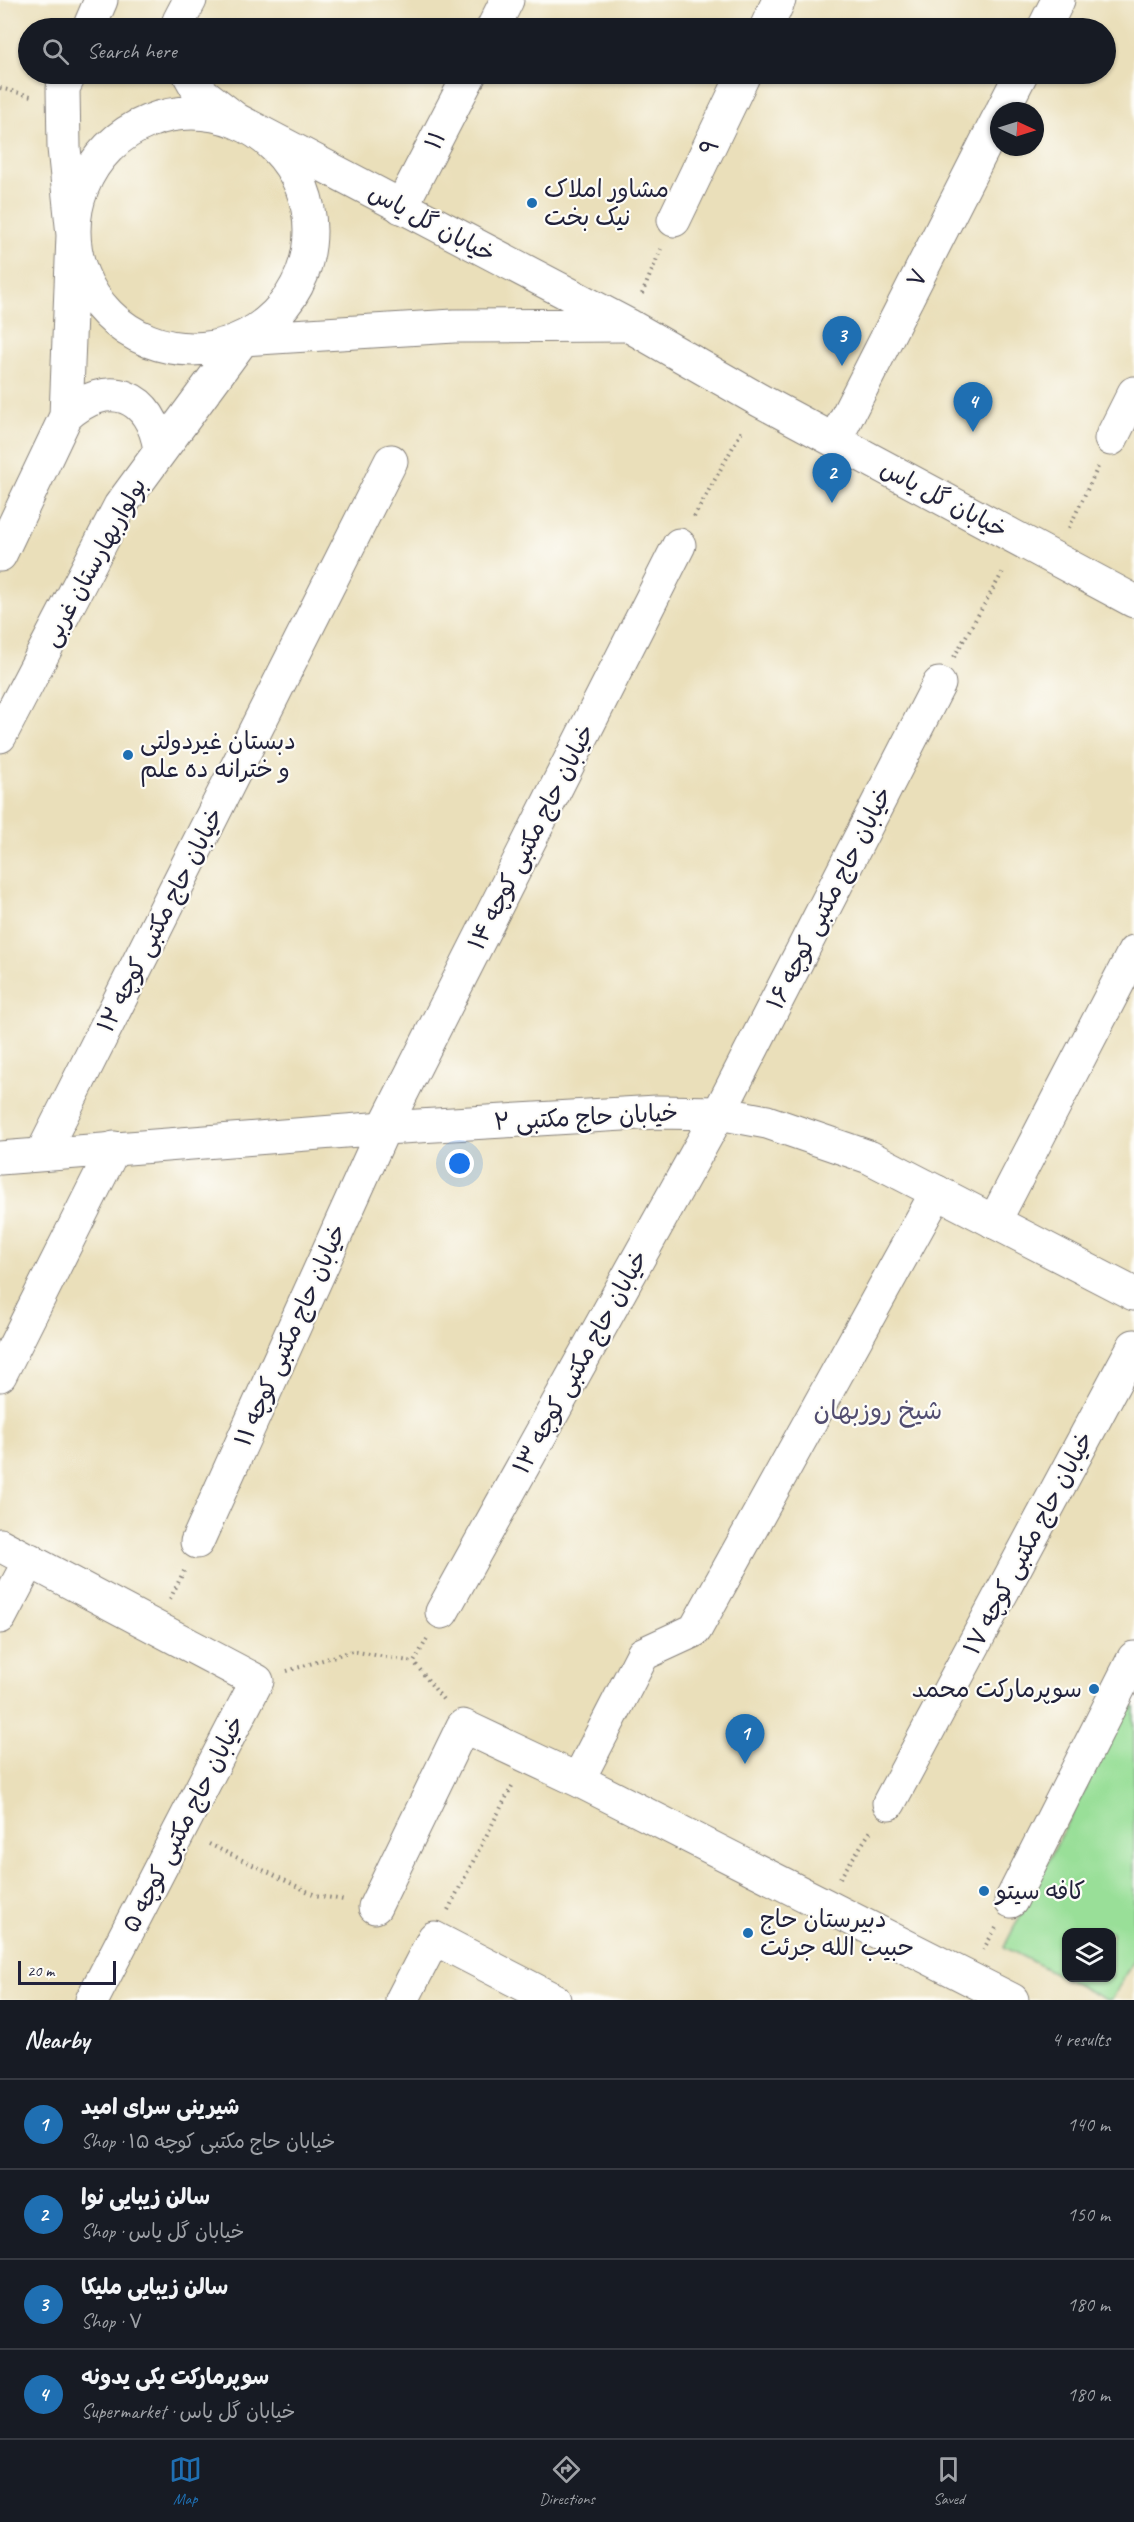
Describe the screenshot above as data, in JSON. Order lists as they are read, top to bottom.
{
  "streets": {
    "street": [
      "۱۱",
      "۹",
      "خیابان گل یاس",
      "۷",
      "بولواربهارستان غربی",
      "خیابان حاج مکتبی کوچه ۱۴",
      "خیابان حاج مکتبی کوچه ۱۶",
      "خیابان حاج مکتبی کوچه ۱۲",
      "خیابان حاج مکتبی ۲",
      "خیابان حاج مکتبی کوچه ۱۱",
      "خیابان حاج مکتبی کوچه ۱۳",
      "خیابان حاج مکتبی کوچه ۱۷",
      "خیابان حاج مکتبی کوچه ۵"
    ]
  },
  "crossings": [
    ["۱۱", "خیابان گل یاس"],
    ["خیابان گل یاس", "۷"],
    ["خیابان حاج مکتبی کوچه ۱۴", "خیابان حاج مکتبی ۲"],
    ["خیابان حاج مکتبی کوچه ۱۴", "خیابان حاج مکتبی کوچه ۱۱"],
    ["خیابان حاج مکتبی کوچه ۱۶", "خیابان حاج مکتبی ۲"],
    ["خیابان حاج مکتبی کوچه ۱۶", "خیابان حاج مکتبی کوچه ۱۳"],
    ["خیابان حاج مکتبی کوچه ۱۲", "خیابان حاج مکتبی ۲"],
    ["خیابان حاج مکتبی ۲", "خیابان حاج مکتبی کوچه ۱۱"],
    ["خیابان حاج مکتبی ۲", "خیابان حاج مکتبی کوچه ۱۳"]
  ],
  "districts": ["شیخ روزبهان"],
  "places": [
    "مشاور املاک نیک بخت",
    "دبستان غیردولتی و خترانه ده علم",
    "سوپرمارکت محمد",
    "کافه سیتو",
    "دبیرستان حاج حبیب الله جرئت"
  ],
  "scale_bar": "20 m",
  "north": "right",
  "page": {
    "search": "Search here",
    "pins": [
      "3",
      "4",
      "2",
      "1"
    ],
    "scale": "20 m",
    "heading": ["Nearby", "4 results"],
    "list": [
      {
        "mark": "1",
        "name": "شیرینی سرای امید",
        "note": "Shop · خیابان حاج مکتبی کوچه ۱۵",
        "value": "140 m"
      },
      {
        "mark": "2",
        "name": "سالن زیبایی نوا",
        "note": "Shop · خیابان گل یاس",
        "value": "150 m"
      },
      {
        "mark": "3",
        "name": "سالن زیبایی ملیکا",
        "note": "Shop · ۷",
        "value": "180 m"
      },
      {
        "mark": "4",
        "name": "سوپرمارکت یکی یدونه",
        "note": "Supermarket · خیابان گل یاس",
        "value": "180 m"
      }
    ],
    "nav": ["Map", "Directions", "Saved"]
  }
}
